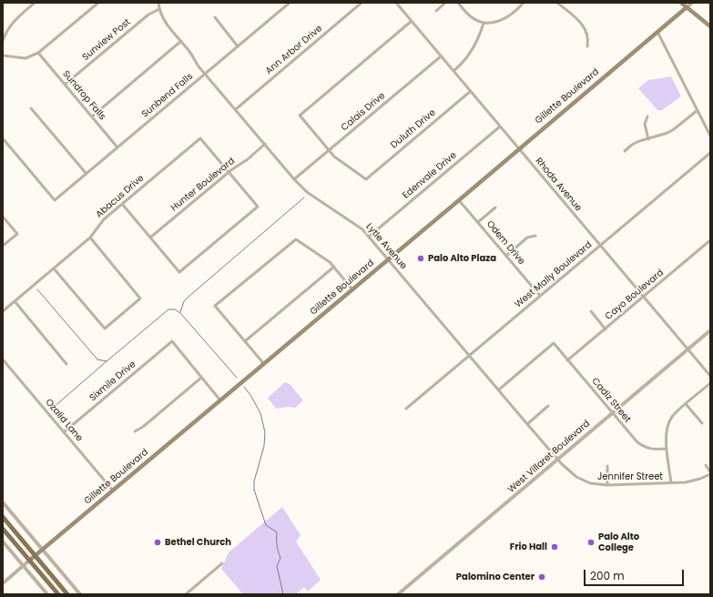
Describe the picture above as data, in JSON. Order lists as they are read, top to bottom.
{
  "streets": {
    "main road": ["Gillette Boulevard"],
    "street": [
      "Sunview Post",
      "Ann Arbor Drive",
      "Sundrop Falls",
      "Sunbend Falls",
      "Calais Drive",
      "Duluth Drive",
      "Edenvale Drive",
      "Hunter Boulevard",
      "Rhoda Avenue",
      "Abacus Drive",
      "Odem Drive",
      "Lytle Avenue",
      "West Mally Boulevard",
      "Cayo Boulevard",
      "Sixmile Drive",
      "Cadiz Street",
      "Ozalid Lane",
      "West Villaret Boulevard",
      "Jennifer Street"
    ]
  },
  "crossings": [
    ["Sunview Post", "Sundrop Falls"],
    ["Sunview Post", "Lytle Avenue"],
    ["Ann Arbor Drive", "Lytle Avenue"],
    ["Sundrop Falls", "Sunbend Falls"],
    ["Sunbend Falls", "Lytle Avenue"],
    ["Gillette Boulevard", "Rhoda Avenue"],
    ["Gillette Boulevard", "Odem Drive"],
    ["Gillette Boulevard", "Lytle Avenue"],
    ["Gillette Boulevard", "Ozalid Lane"],
    ["Calais Drive", "Duluth Drive"],
    ["Calais Drive", "Rhoda Avenue"],
    ["Calais Drive", "Lytle Avenue"],
    ["Duluth Drive", "Rhoda Avenue"],
    ["Edenvale Drive", "Rhoda Avenue"],
    ["Edenvale Drive", "Lytle Avenue"],
    ["Hunter Boulevard", "Abacus Drive"],
    ["Hunter Boulevard", "Lytle Avenue"],
    ["Rhoda Avenue", "West Mally Boulevard"],
    ["Rhoda Avenue", "Cayo Boulevard"],
    ["Rhoda Avenue", "West Villaret Boulevard"],
    ["Odem Drive", "West Mally Boulevard"],
    ["Lytle Avenue", "West Mally Boulevard"],
    ["Lytle Avenue", "Cadiz Street"],
    ["Lytle Avenue", "West Villaret Boulevard"],
    ["Lytle Avenue", "Jennifer Street"],
    ["Cayo Boulevard", "Cadiz Street"],
    ["Sixmile Drive", "Ozalid Lane"],
    ["Cadiz Street", "West Villaret Boulevard"],
    ["West Villaret Boulevard", "Jennifer Street"]
  ],
  "places": [
    "Palo Alto Plaza",
    "Bethel Church",
    "Palo Alto College",
    "Frio Hall",
    "Palomino Center"
  ],
  "scale_bar": "200 m"
}
